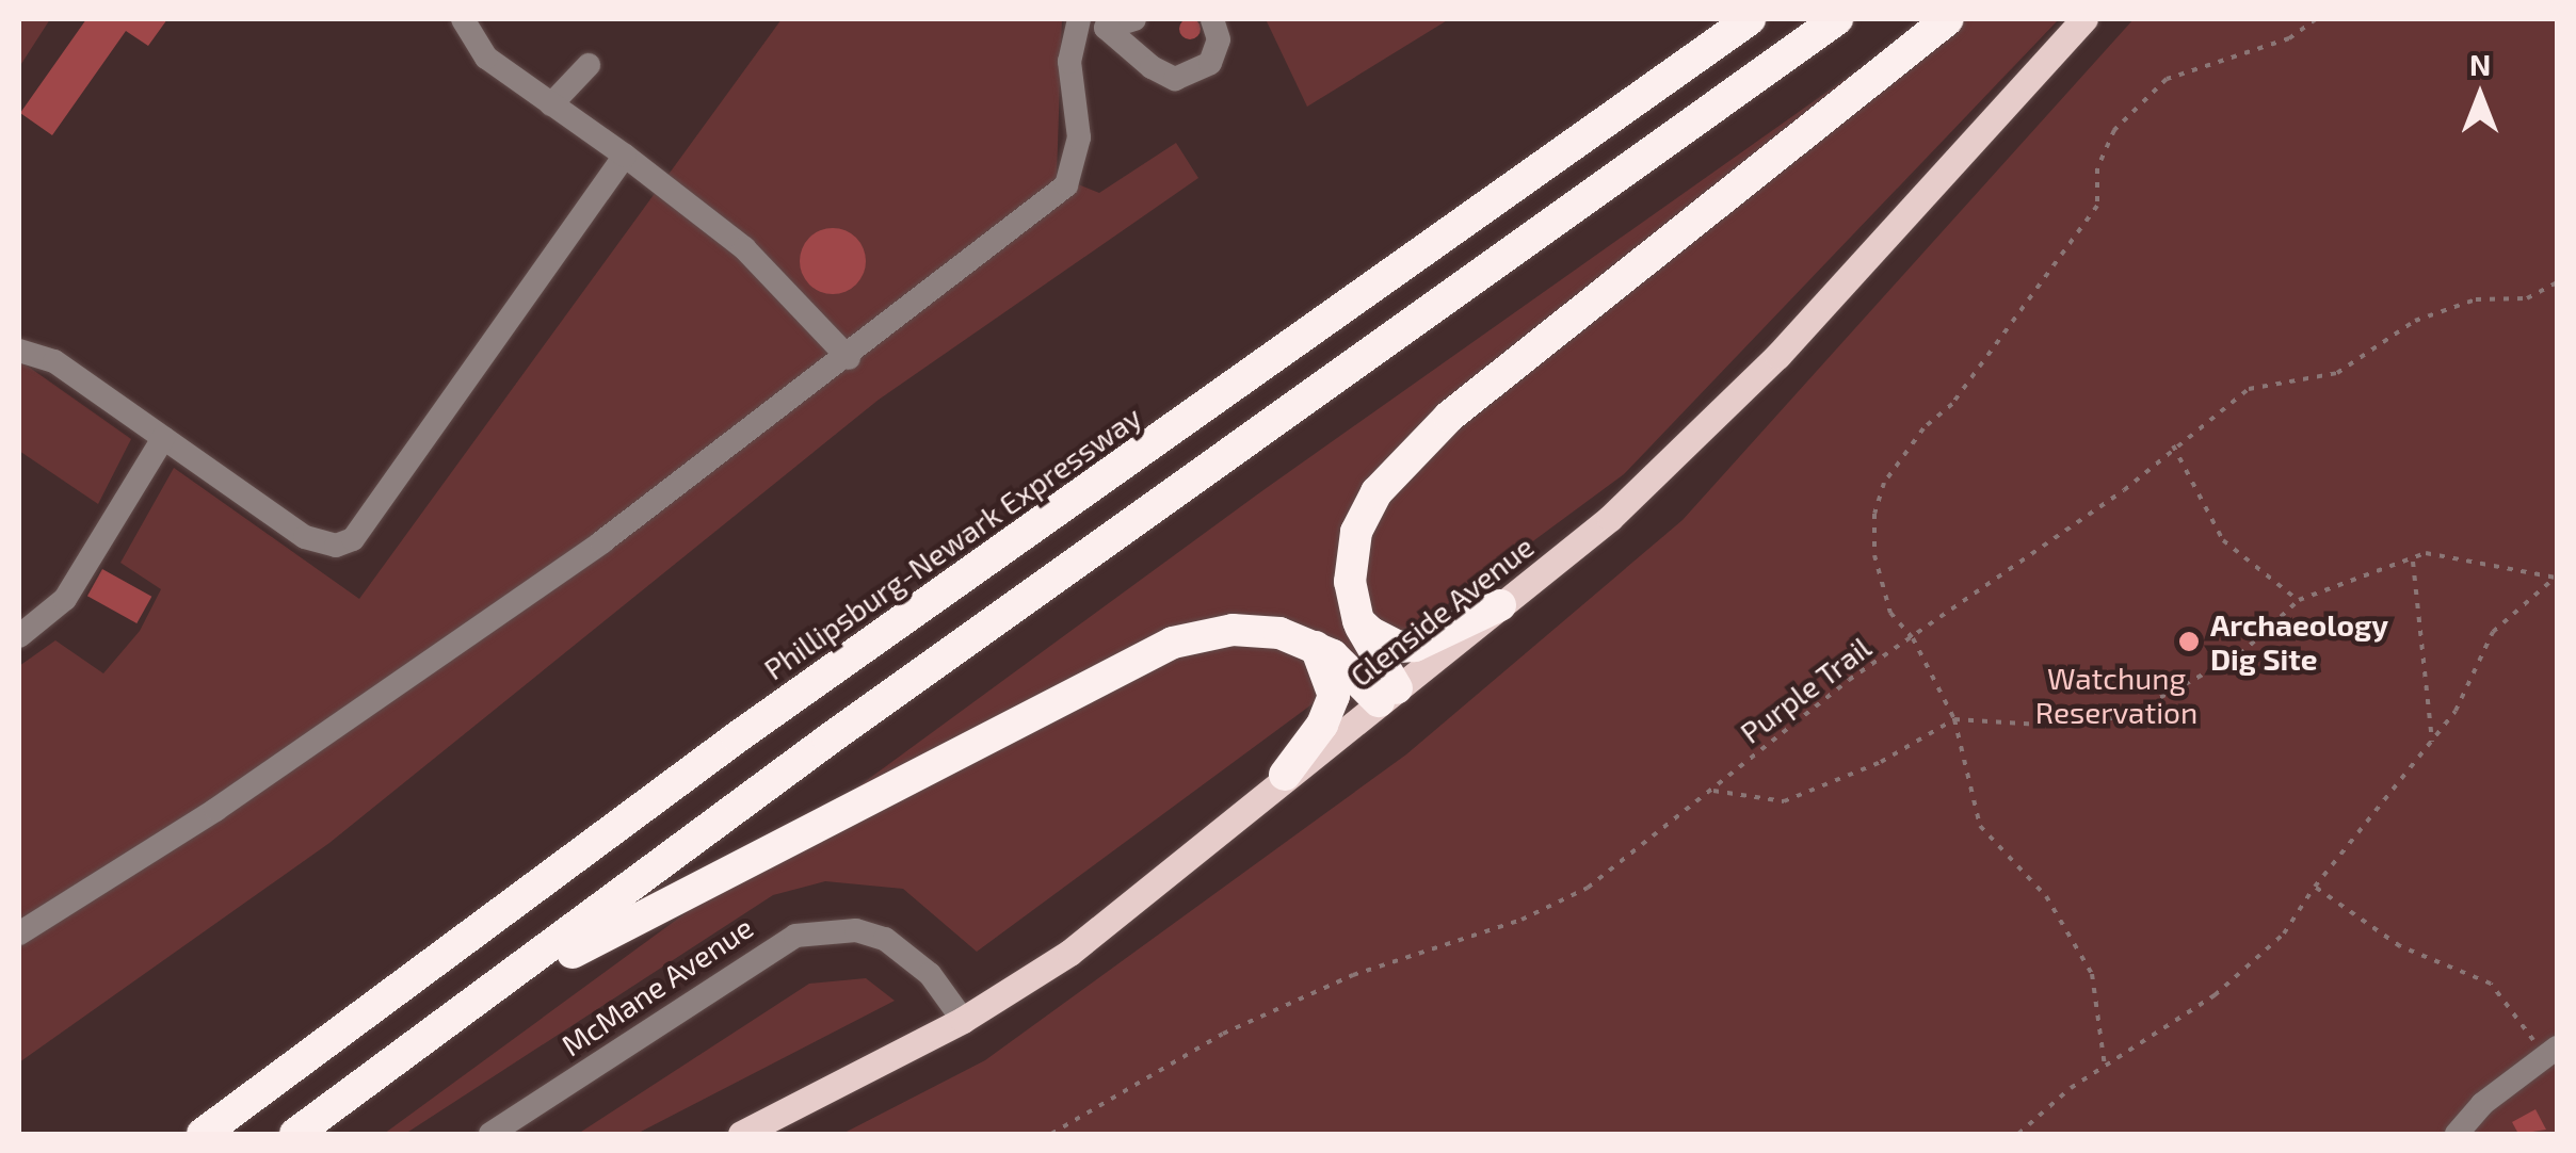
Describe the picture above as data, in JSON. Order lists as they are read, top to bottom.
{
  "streets": {
    "highway": ["Phillipsburg-Newark Expressway"],
    "main road": ["Glenside Avenue"],
    "street": ["McMane Avenue"],
    "path": ["Purple Trail"]
  },
  "crossings": [
    ["Glenside Avenue", "McMane Avenue"]
  ],
  "parks": ["Watchung Reservation"],
  "places": ["Archaeology Dig Site"],
  "north": "top"
}
